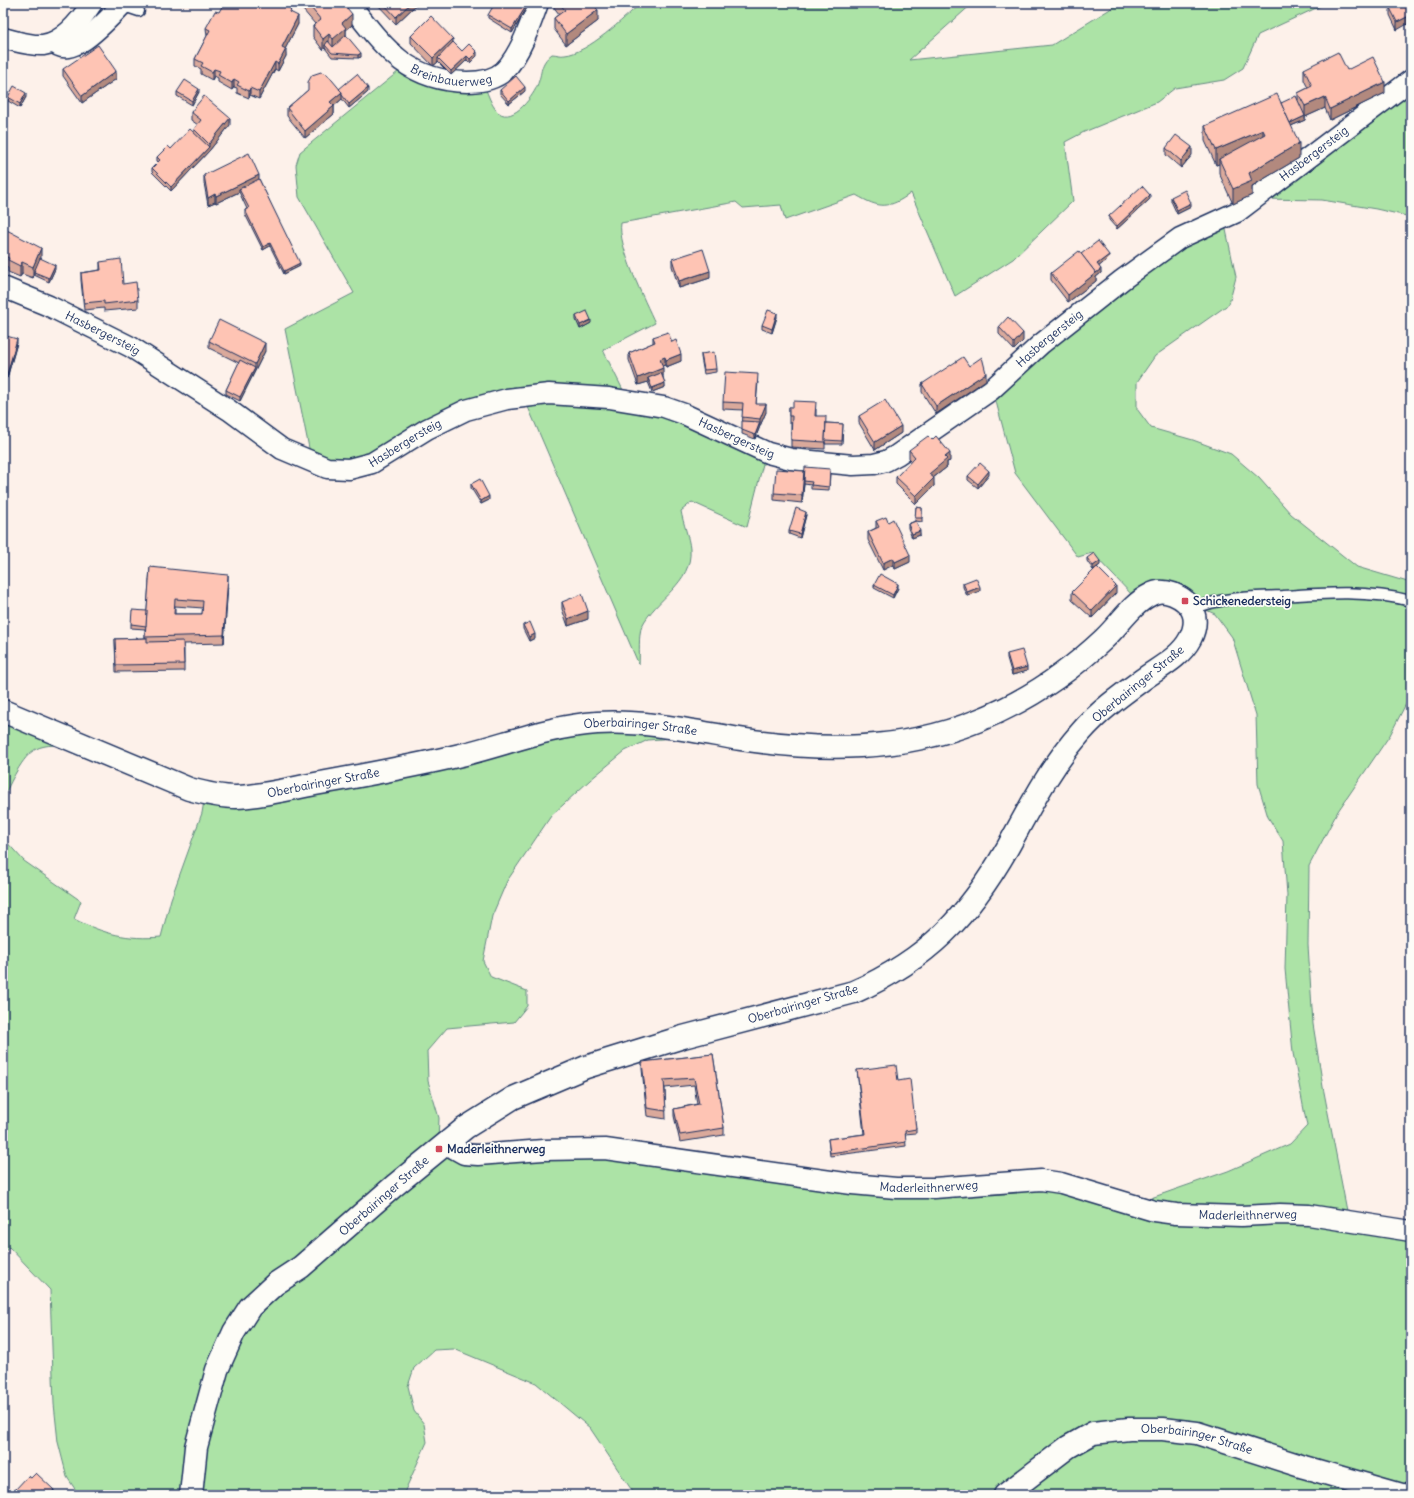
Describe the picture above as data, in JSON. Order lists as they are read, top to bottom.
{
  "streets": {
    "street": [
      "Breinbauerweg",
      "Hasbergersteig",
      "Oberbairinger Straße",
      "Maderleithnerweg"
    ]
  },
  "crossings": [
    ["Oberbairinger Straße", "Maderleithnerweg"]
  ],
  "places": {
    "transit": ["Schickenedersteig", "Maderleithnerweg"]
  }
}
